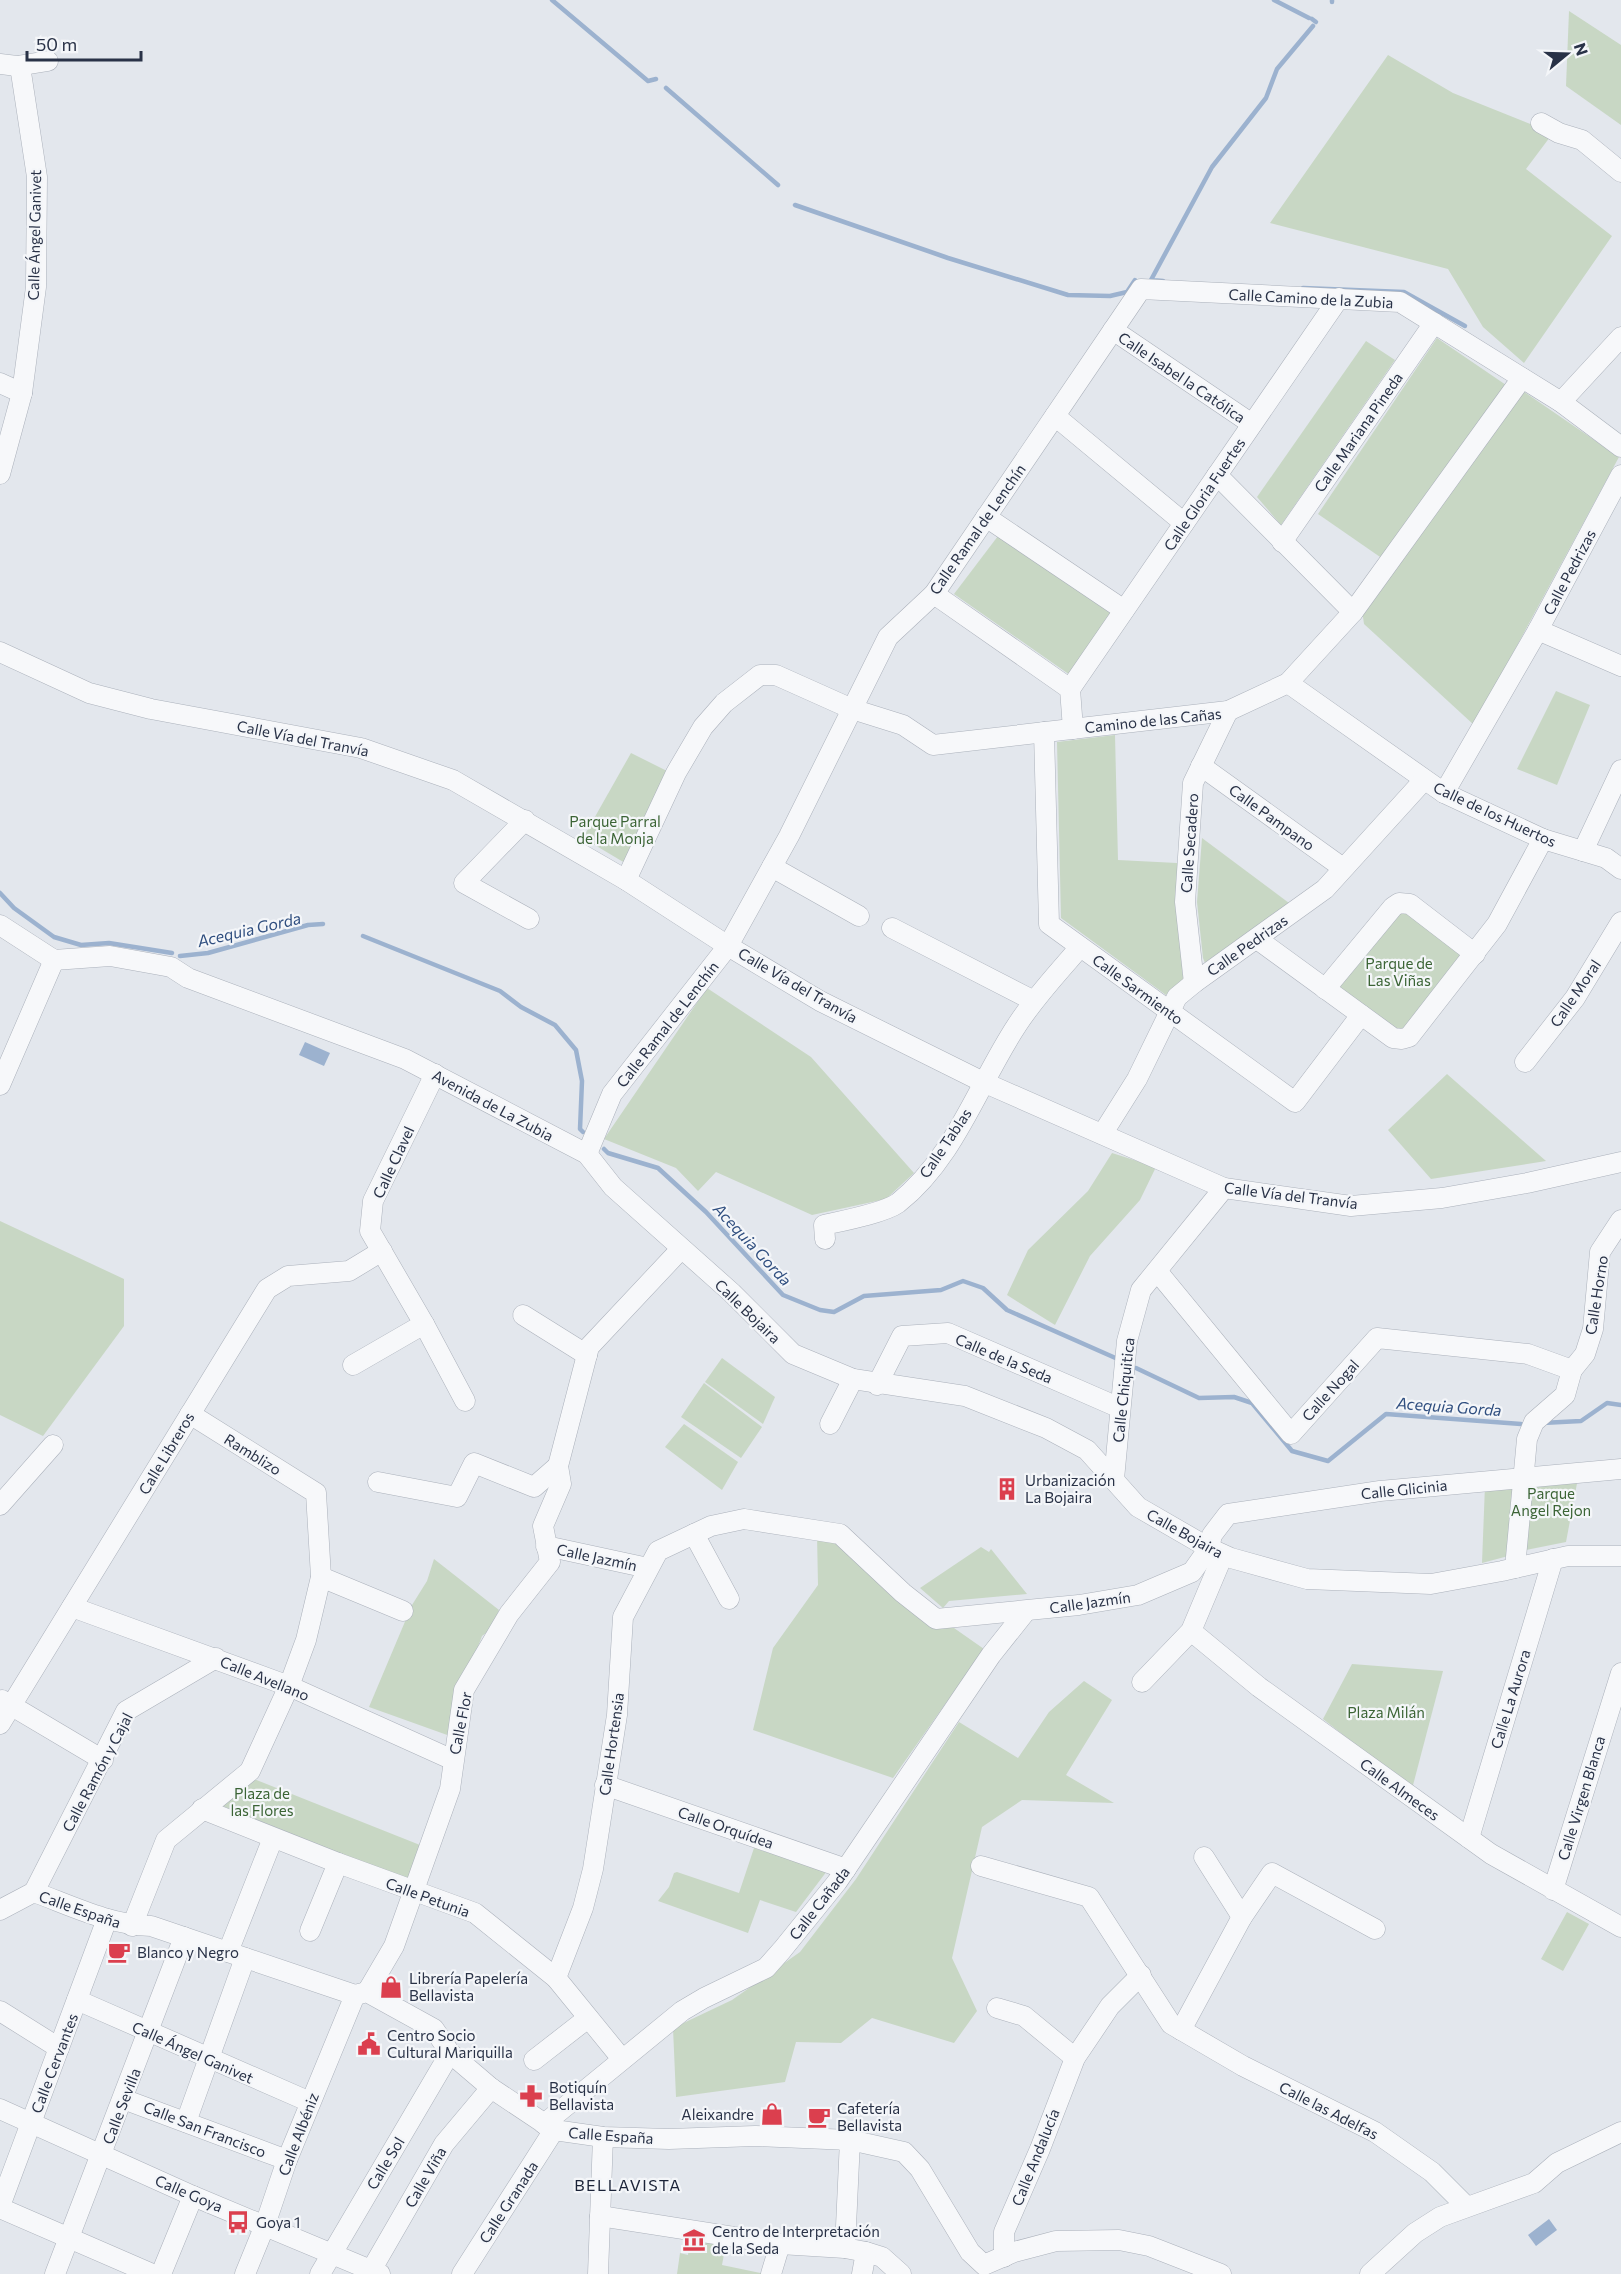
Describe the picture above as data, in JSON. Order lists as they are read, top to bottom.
{
  "streets": {
    "street": [
      "Calle Ángel Ganivet",
      "Calle Camino de la Zubia",
      "Calle Isabel la Católica",
      "Calle Mariana Pineda",
      "Calle Gloria Fuertes",
      "Calle Ramal de Lenchín",
      "Calle Pedrizas",
      "Camino de las Cañas",
      "Calle Vía del Tranvía",
      "Calle de los Huertos",
      "Calle Pampano",
      "Calle Secadero",
      "Calle Sarmiento",
      "Calle Moral",
      "Avenida de La Zubia",
      "Calle Tablas",
      "Calle Clavel",
      "Calle Horno",
      "Calle Bojaira",
      "Calle de la Seda",
      "Calle Chiquitica",
      "Calle Nogal",
      "Calle Libreros",
      "Ramblizo",
      "Calle Glicinia",
      "Calle Jazmín",
      "Calle Avellano",
      "Calle La Aurora",
      "Calle Flor",
      "Calle Hortensia",
      "Calle Ramón y Cajal",
      "Calle Almeces",
      "Calle Virgen Blanca",
      "Calle Orquídea",
      "Calle Petunia",
      "Calle Cañada",
      "Calle España",
      "Calle Cervantes",
      "Calle Sevilla",
      "Calle las Adelfas",
      "Calle San Francisco",
      "Calle Albéniz",
      "Calle Andalucía",
      "Calle Sol",
      "Calle Viña",
      "Calle Goya",
      "Calle Granada"
    ]
  },
  "crossings": [
    ["Calle Ángel Ganivet", "Calle Cervantes"],
    ["Calle Ángel Ganivet", "Calle Sevilla"],
    ["Calle Ángel Ganivet", "Calle Albéniz"],
    ["Calle Camino de la Zubia", "Calle Mariana Pineda"],
    ["Calle Camino de la Zubia", "Calle Gloria Fuertes"],
    ["Calle Camino de la Zubia", "Calle Ramal de Lenchín"],
    ["Calle Camino de la Zubia", "Camino de las Cañas"],
    ["Calle Isabel la Católica", "Calle Gloria Fuertes"],
    ["Calle Isabel la Católica", "Calle Ramal de Lenchín"],
    ["Calle Ramal de Lenchín", "Camino de las Cañas"],
    ["Calle Ramal de Lenchín", "Calle Vía del Tranvía"],
    ["Calle Ramal de Lenchín", "Avenida de La Zubia"],
    ["Calle Pedrizas", "Calle Vía del Tranvía"],
    ["Calle Pedrizas", "Calle de los Huertos"],
    ["Calle Pedrizas", "Calle Pampano"],
    ["Calle Pedrizas", "Calle Secadero"],
    ["Calle Pedrizas", "Calle Sarmiento"],
    ["Camino de las Cañas", "Calle Vía del Tranvía"],
    ["Camino de las Cañas", "Calle de los Huertos"],
    ["Camino de las Cañas", "Calle Secadero"],
    ["Camino de las Cañas", "Calle Sarmiento"],
    ["Calle Vía del Tranvía", "Calle Tablas"],
    ["Calle Vía del Tranvía", "Calle Chiquitica"],
    ["Calle Pampano", "Calle Secadero"],
    ["Calle Sarmiento", "Calle Tablas"],
    ["Avenida de La Zubia", "Calle Clavel"],
    ["Avenida de La Zubia", "Calle Bojaira"],
    ["Avenida de La Zubia", "Calle Flor"],
    ["Calle Clavel", "Calle Libreros"],
    ["Calle Horno", "Calle Bojaira"],
    ["Calle Horno", "Calle Nogal"],
    ["Calle Horno", "Calle Glicinia"],
    ["Calle Bojaira", "Calle de la Seda"],
    ["Calle Bojaira", "Calle Chiquitica"],
    ["Calle Bojaira", "Calle Glicinia"],
    ["Calle Bojaira", "Calle Jazmín"],
    ["Calle Bojaira", "Calle La Aurora"],
    ["Calle Bojaira", "Calle Flor"],
    ["Calle de la Seda", "Calle Chiquitica"],
    ["Calle Chiquitica", "Calle Nogal"],
    ["Calle Libreros", "Ramblizo"],
    ["Calle Libreros", "Calle Avellano"],
    ["Calle Glicinia", "Calle Jazmín"],
    ["Calle Jazmín", "Calle Flor"],
    ["Calle Jazmín", "Calle Hortensia"],
    ["Calle Jazmín", "Calle Cañada"],
    ["Calle Avellano", "Calle Flor"],
    ["Calle Avellano", "Calle Ramón y Cajal"],
    ["Calle La Aurora", "Calle Almeces"],
    ["Calle Flor", "Calle Petunia"],
    ["Calle Flor", "Calle España"],
    ["Calle Flor", "Calle Albéniz"],
    ["Calle Hortensia", "Calle Orquídea"],
    ["Calle Hortensia", "Calle Petunia"],
    ["Calle Hortensia", "Calle Cañada"],
    ["Calle Ramón y Cajal", "Calle España"],
    ["Calle Almeces", "Calle Virgen Blanca"],
    ["Calle Orquídea", "Calle Cañada"],
    ["Calle Petunia", "Calle Cañada"],
    ["Calle Cañada", "Calle España"],
    ["Calle Cañada", "Calle Granada"],
    ["Calle España", "Calle Cervantes"],
    ["Calle España", "Calle Sevilla"],
    ["Calle España", "Calle Albéniz"],
    ["Calle España", "Calle Andalucía"],
    ["Calle España", "Calle Sol"],
    ["Calle España", "Calle Viña"],
    ["Calle España", "Calle Granada"],
    ["Calle Cervantes", "Calle Goya"],
    ["Calle Sevilla", "Calle San Francisco"],
    ["Calle Sevilla", "Calle Goya"],
    ["Calle las Adelfas", "Calle Andalucía"],
    ["Calle San Francisco", "Calle Albéniz"],
    ["Calle Albéniz", "Calle Goya"],
    ["Calle Sol", "Calle Goya"],
    ["Calle Viña", "Calle Goya"]
  ],
  "districts": ["BELLAVISTA"],
  "water": ["Acequia Gorda"],
  "parks": [
    "Parque Parral de la Monja",
    "Parque de Las Viñas",
    "Parque Angel Rejon",
    "Plaza Milán",
    "Plaza de las Flores"
  ],
  "places": {
    "building": ["Urbanización La Bojaira"],
    "cafe": ["Blanco y Negro", "Cafetería Bellavista"],
    "shop": ["Librería Papelería Bellavista", "Aleixandre"],
    "public building": ["Centro Socio Cultural Mariquilla"],
    "pharmacy": ["Botiquín Bellavista"],
    "bus stop": ["Goya 1"],
    "museum": ["Centro de Interpretación de la Seda"]
  },
  "scale_bar": "50 m",
  "north": "right"
}
